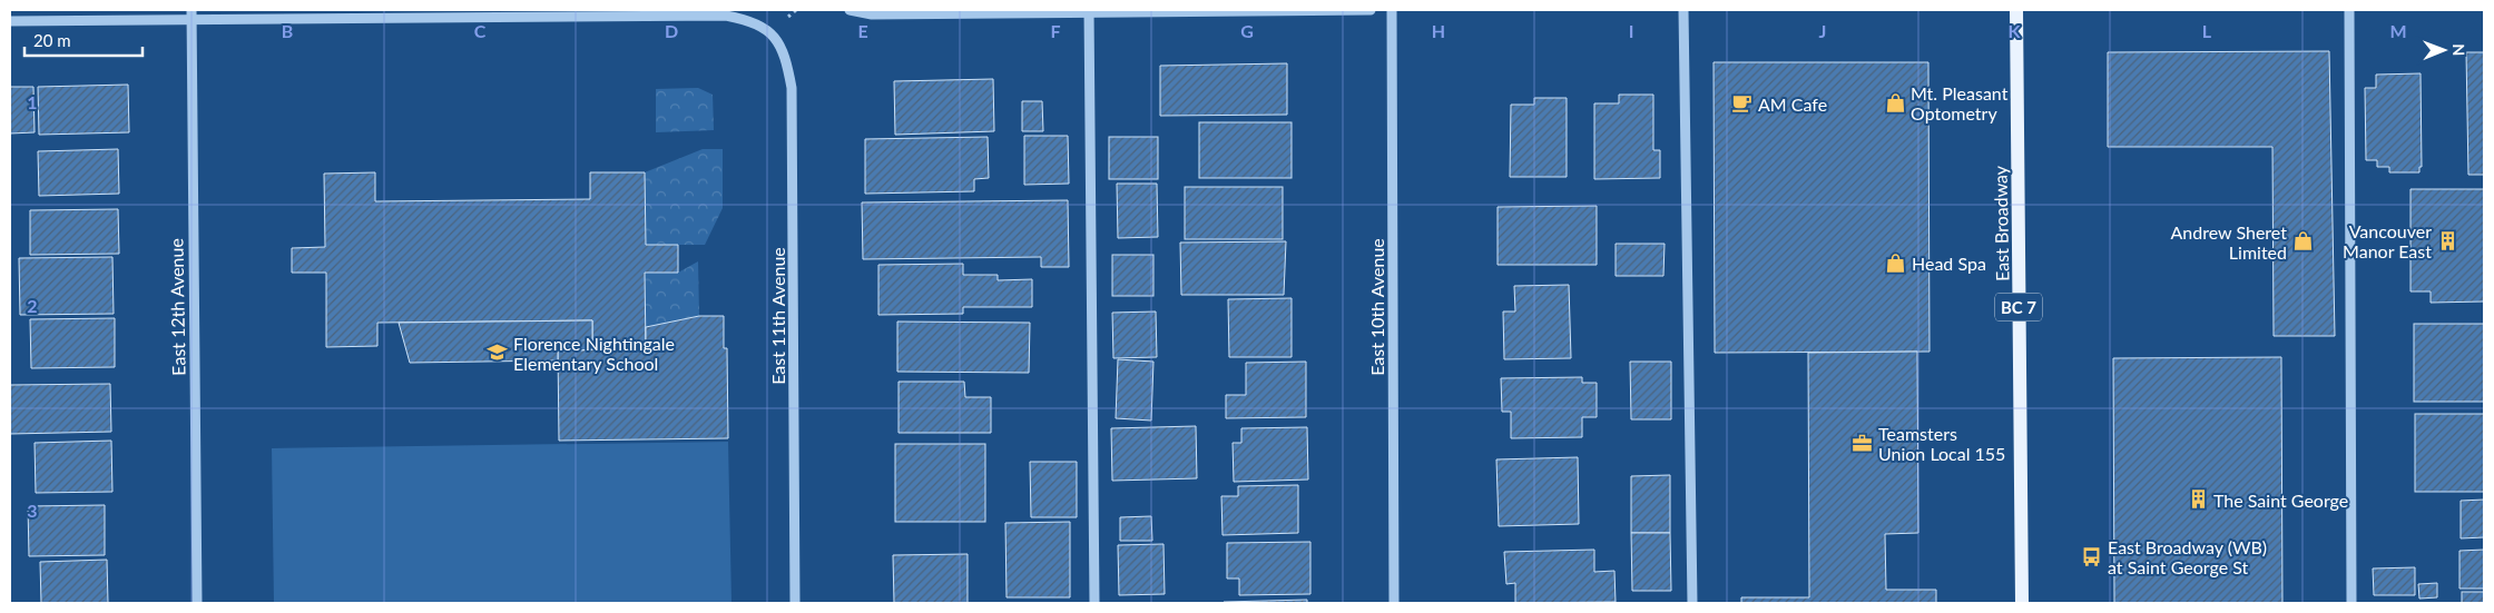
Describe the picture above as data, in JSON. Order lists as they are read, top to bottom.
{
  "streets": {
    "main road": ["East Broadway", "BC 7"],
    "street": ["East 12th Avenue", "East 10th Avenue", "East 11th Avenue"]
  },
  "crossings": [
    ["East 12th Avenue", "East 11th Avenue"]
  ],
  "places": {
    "shop": ["Mt. Pleasant Optometry", "Andrew Sheret Limited", "Head Spa"],
    "cafe": ["AM Cafe"],
    "building": ["Vancouver Manor East", "The Saint George"],
    "school or university": ["Florence Nightingale Elementary School"],
    "office": ["Teamsters Union Local 155"],
    "bus stop": ["East Broadway (WB) at Saint George St"]
  },
  "scale_bar": "20 m",
  "north": "right",
  "grid": {
    "columns": [
      "B",
      "C",
      "D",
      "E",
      "F",
      "G",
      "H",
      "I",
      "J",
      "K",
      "L",
      "M"
    ],
    "rows": ["1", "2", "3"]
  }
}
